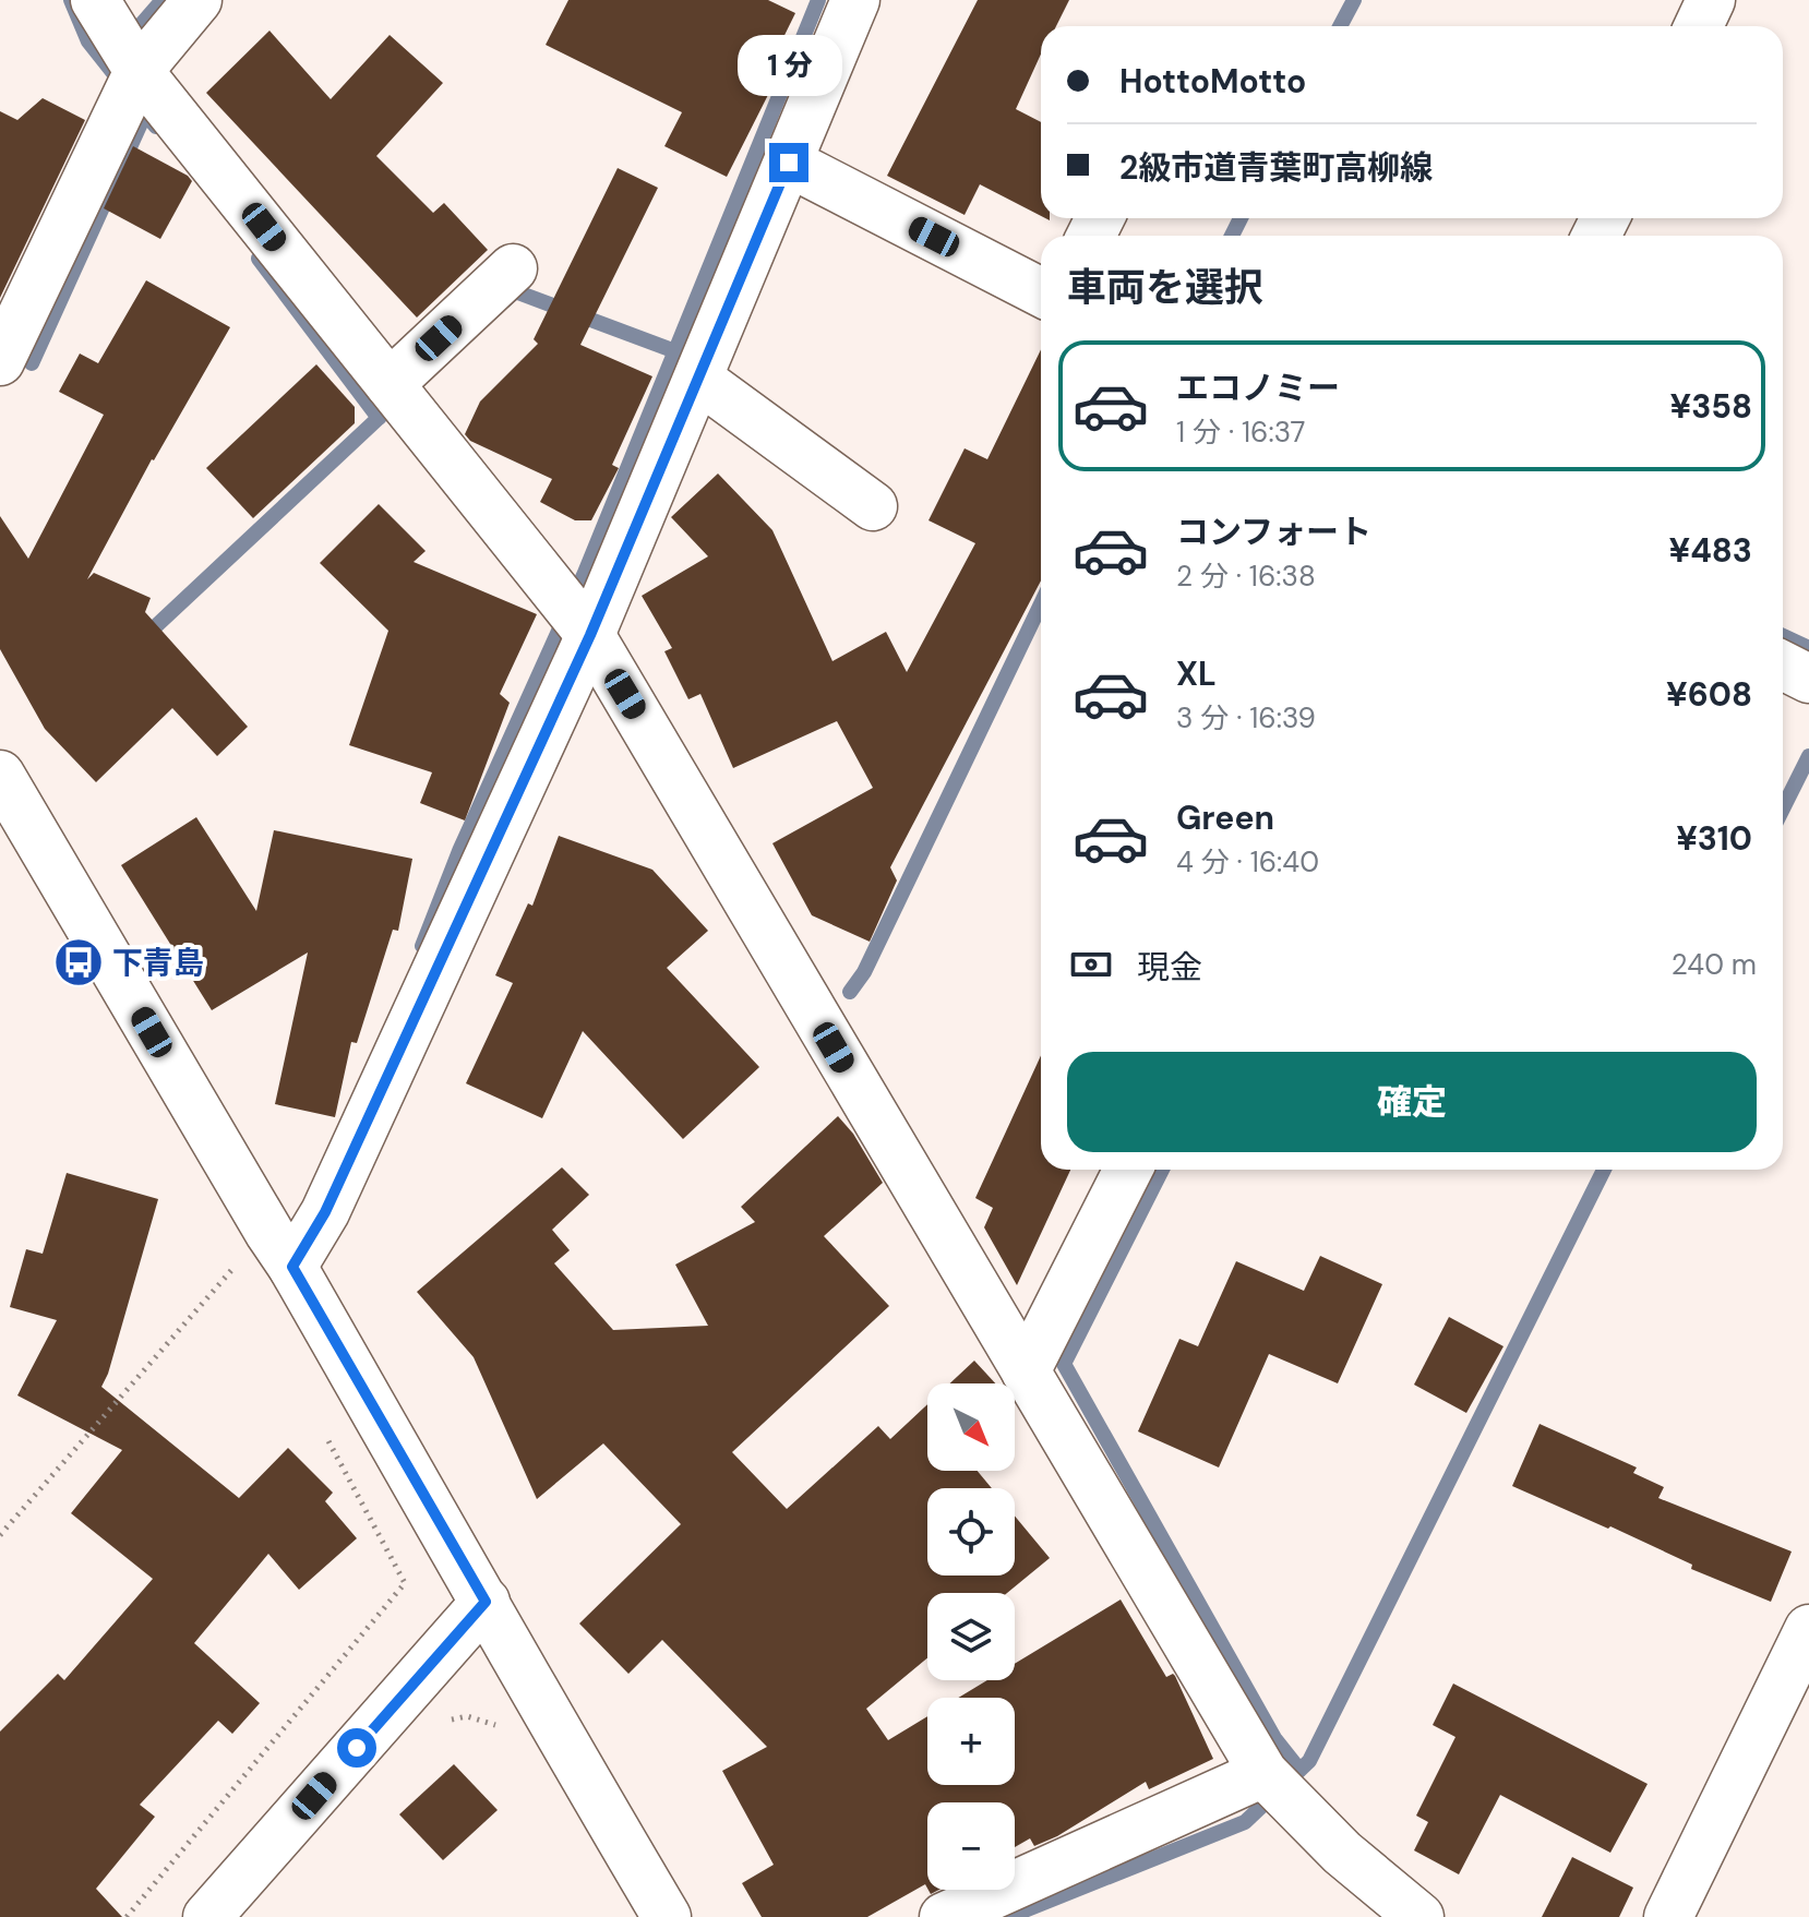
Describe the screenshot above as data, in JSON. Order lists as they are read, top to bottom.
{
  "places": {
    "bus stop": ["下青島"]
  },
  "north": "bottom right",
  "page": {
    "banner": ["HottoMotto", "2級市道青葉町高柳線"],
    "bubble": "1 分",
    "heading": "車両を選択",
    "list": [
      {
        "name": "エコノミー",
        "note": "1 分 · 16:37",
        "value": "¥358"
      },
      {
        "name": "コンフォート",
        "note": "2 分 · 16:38",
        "value": "¥483"
      },
      {
        "name": "XL",
        "note": "3 分 · 16:39",
        "value": "¥608"
      },
      {
        "name": "Green",
        "note": "4 分 · 16:40",
        "value": "¥310"
      }
    ],
    "pay": ["現金", "240 m"],
    "buttons": "確定",
    "map_buttons": ["+", "−"]
  }
}
